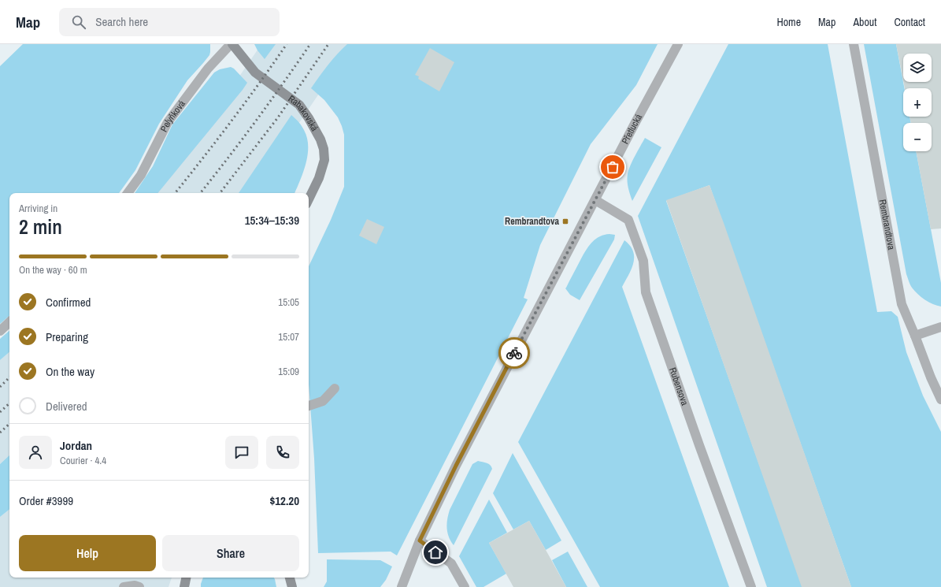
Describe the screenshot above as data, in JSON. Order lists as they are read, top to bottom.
{
  "streets": {
    "main road": ["Rabakovská"],
    "street": [
      "Pelyňková",
      "Přetlucká",
      "Rembrandtova",
      "Rubensova"
    ]
  },
  "crossings": [
    ["Rabakovská", "Pelyňková"],
    ["Přetlucká", "Rubensova"]
  ],
  "places": {
    "transit": ["Rembrandtova"]
  },
  "page": {
    "header": "Map",
    "search": "Search here",
    "nav": [
      "Home",
      "Map",
      "About",
      "Contact"
    ],
    "map_buttons": ["+", "−"],
    "heading": ["2 min", "Arriving in", "15:34–15:39"],
    "panel": [
      "Jordan",
      "Courier · 4.4",
      "Order #3999",
      "$12.20"
    ],
    "bar": "On the way · 60 m",
    "list": [
      ["Confirmed", "15:05"],
      ["Preparing", "15:07"],
      ["On the way", "15:09"],
      "Delivered"
    ],
    "buttons": ["Help", "Share"]
  }
}
